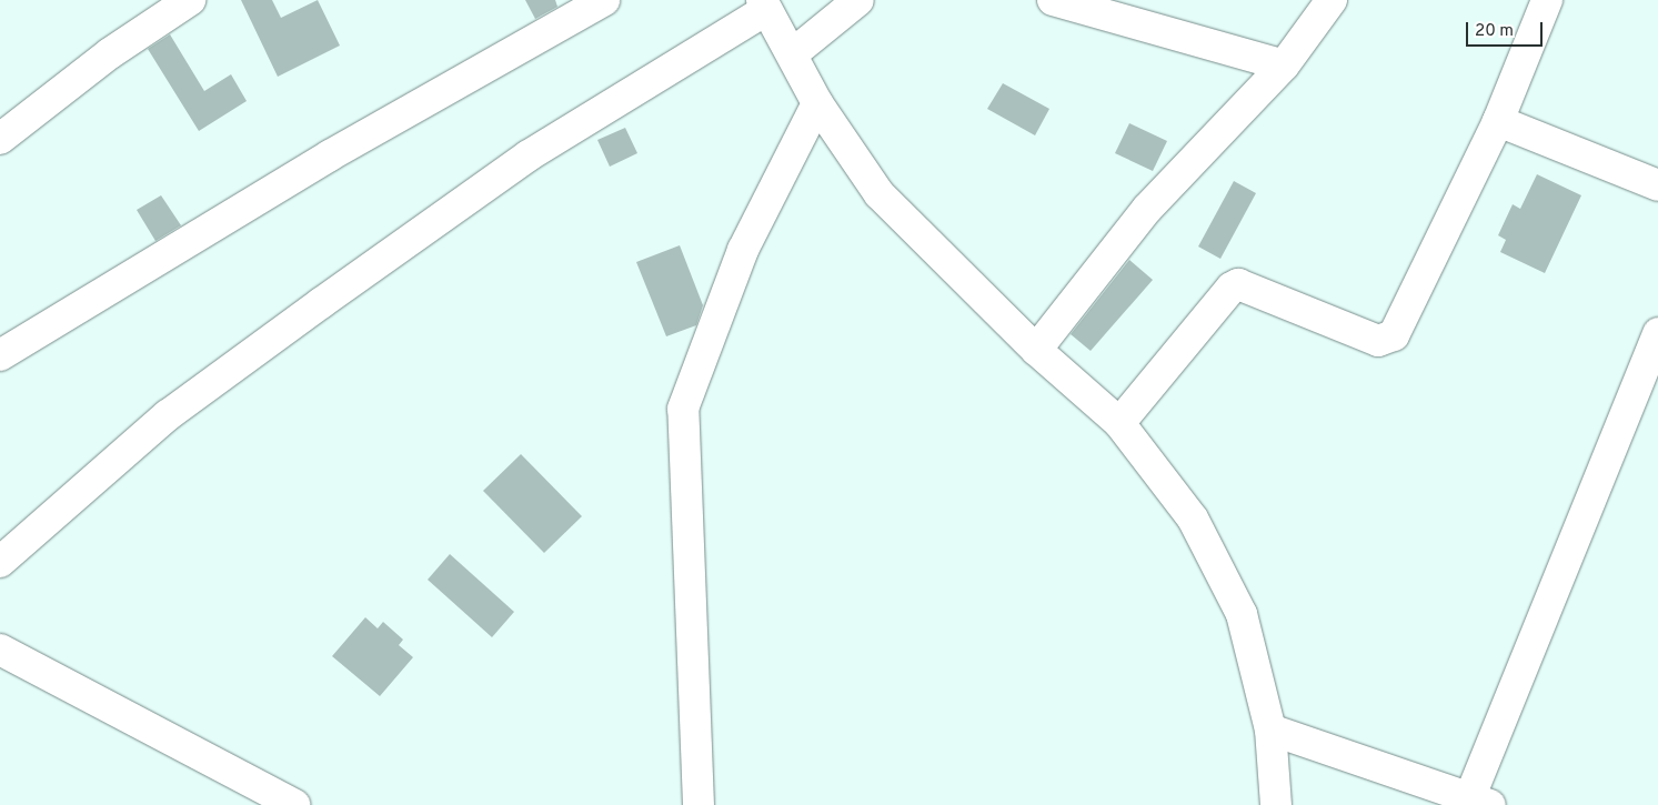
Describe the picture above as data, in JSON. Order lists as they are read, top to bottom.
{
  "scale_bar": "20 m"
}
